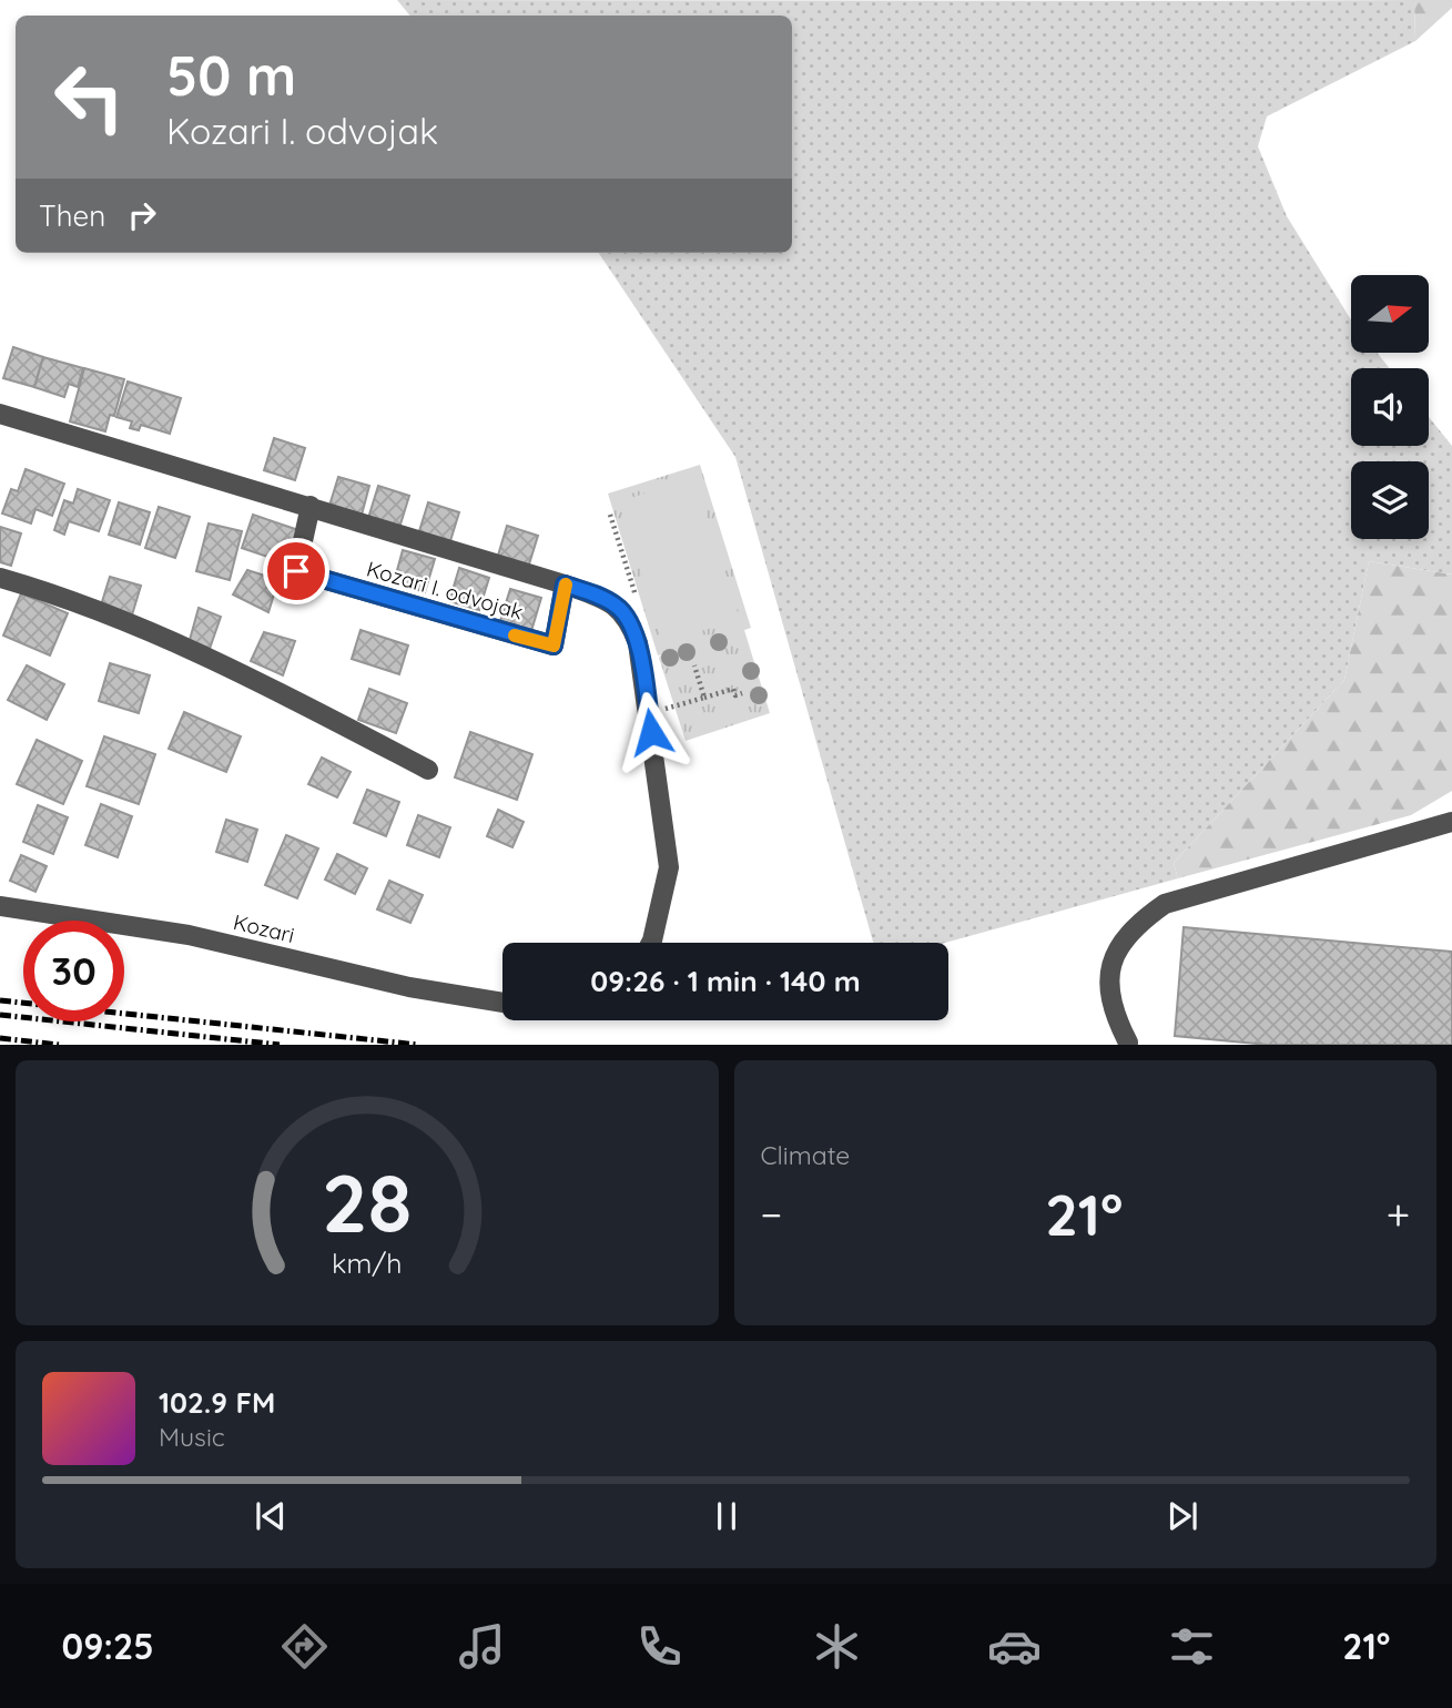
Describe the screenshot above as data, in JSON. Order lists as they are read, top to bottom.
{
  "streets": {
    "street": ["Kozari I. odvojak", "Kozari"]
  },
  "north": "right",
  "page": {
    "turn": ["50 m", "Kozari I. odvojak"],
    "then": "Then",
    "limit": "30",
    "trip": "09:26 · 1 min · 140 m",
    "tile": "Climate",
    "heat": ["−", "21°", "+"],
    "song": ["102.9 FM", "Music"],
    "tabs": ["09:25", "21°"],
    "gauge": ["28", "km/h"]
  }
}
